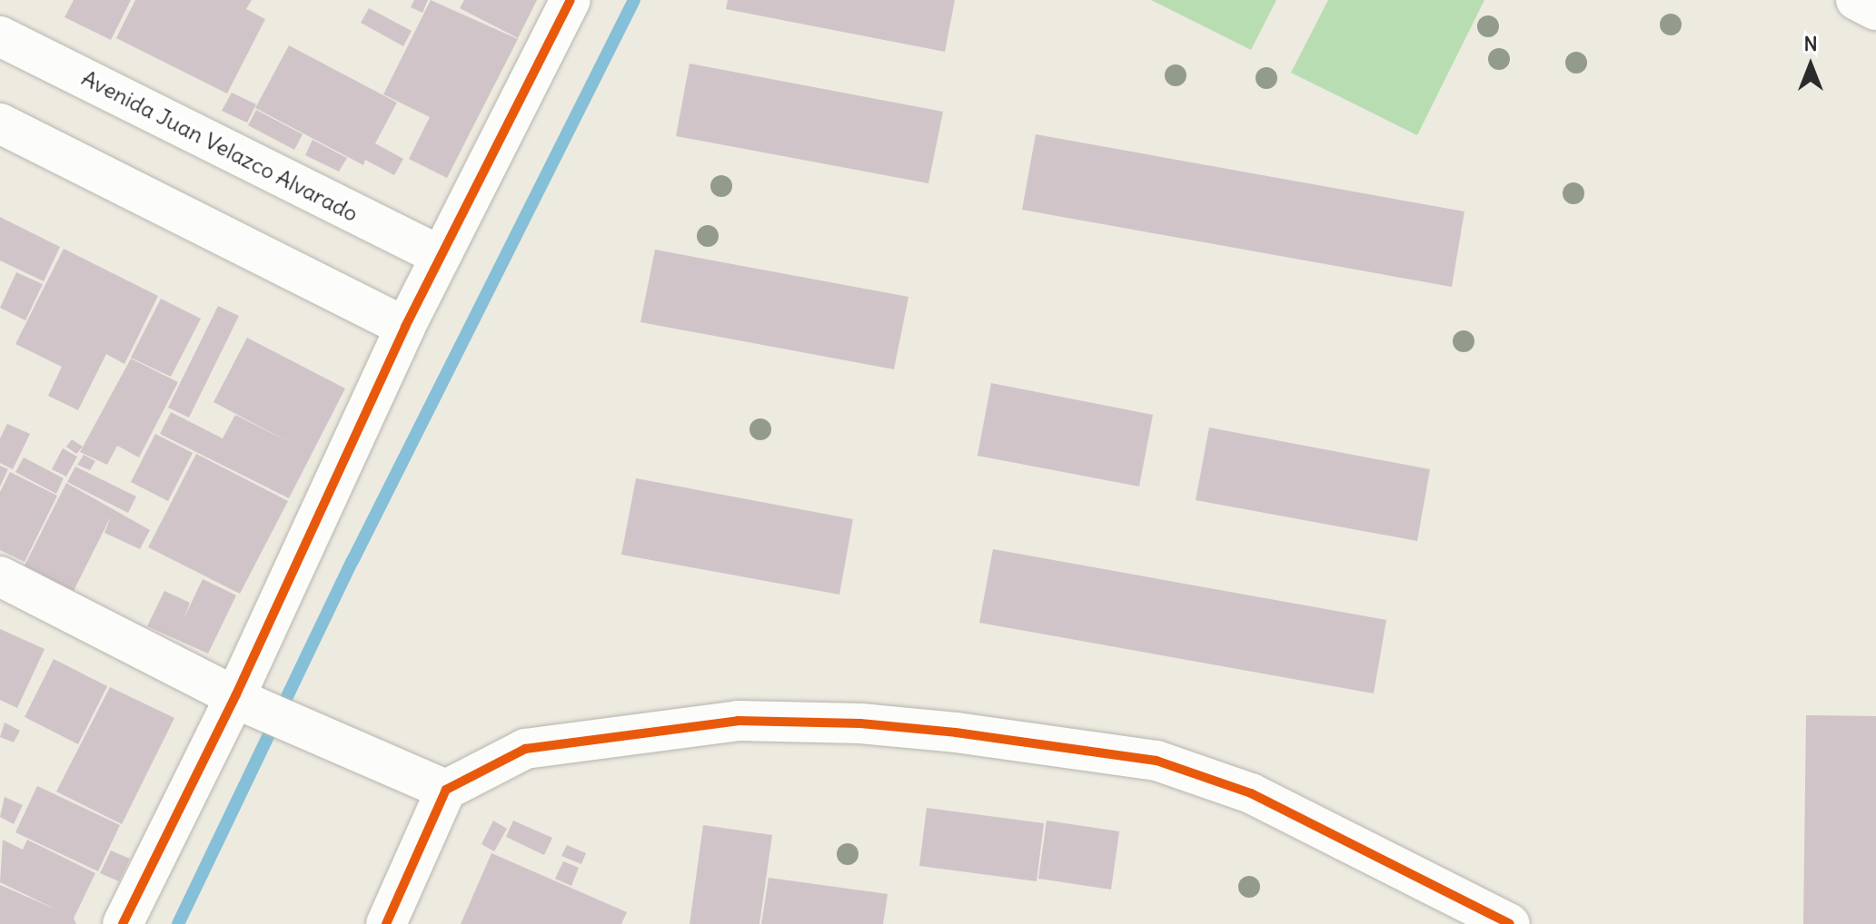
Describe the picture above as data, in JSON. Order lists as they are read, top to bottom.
{
  "streets": {
    "street": ["Avenida Juan Velazco Alvarado"]
  },
  "north": "top"
}
